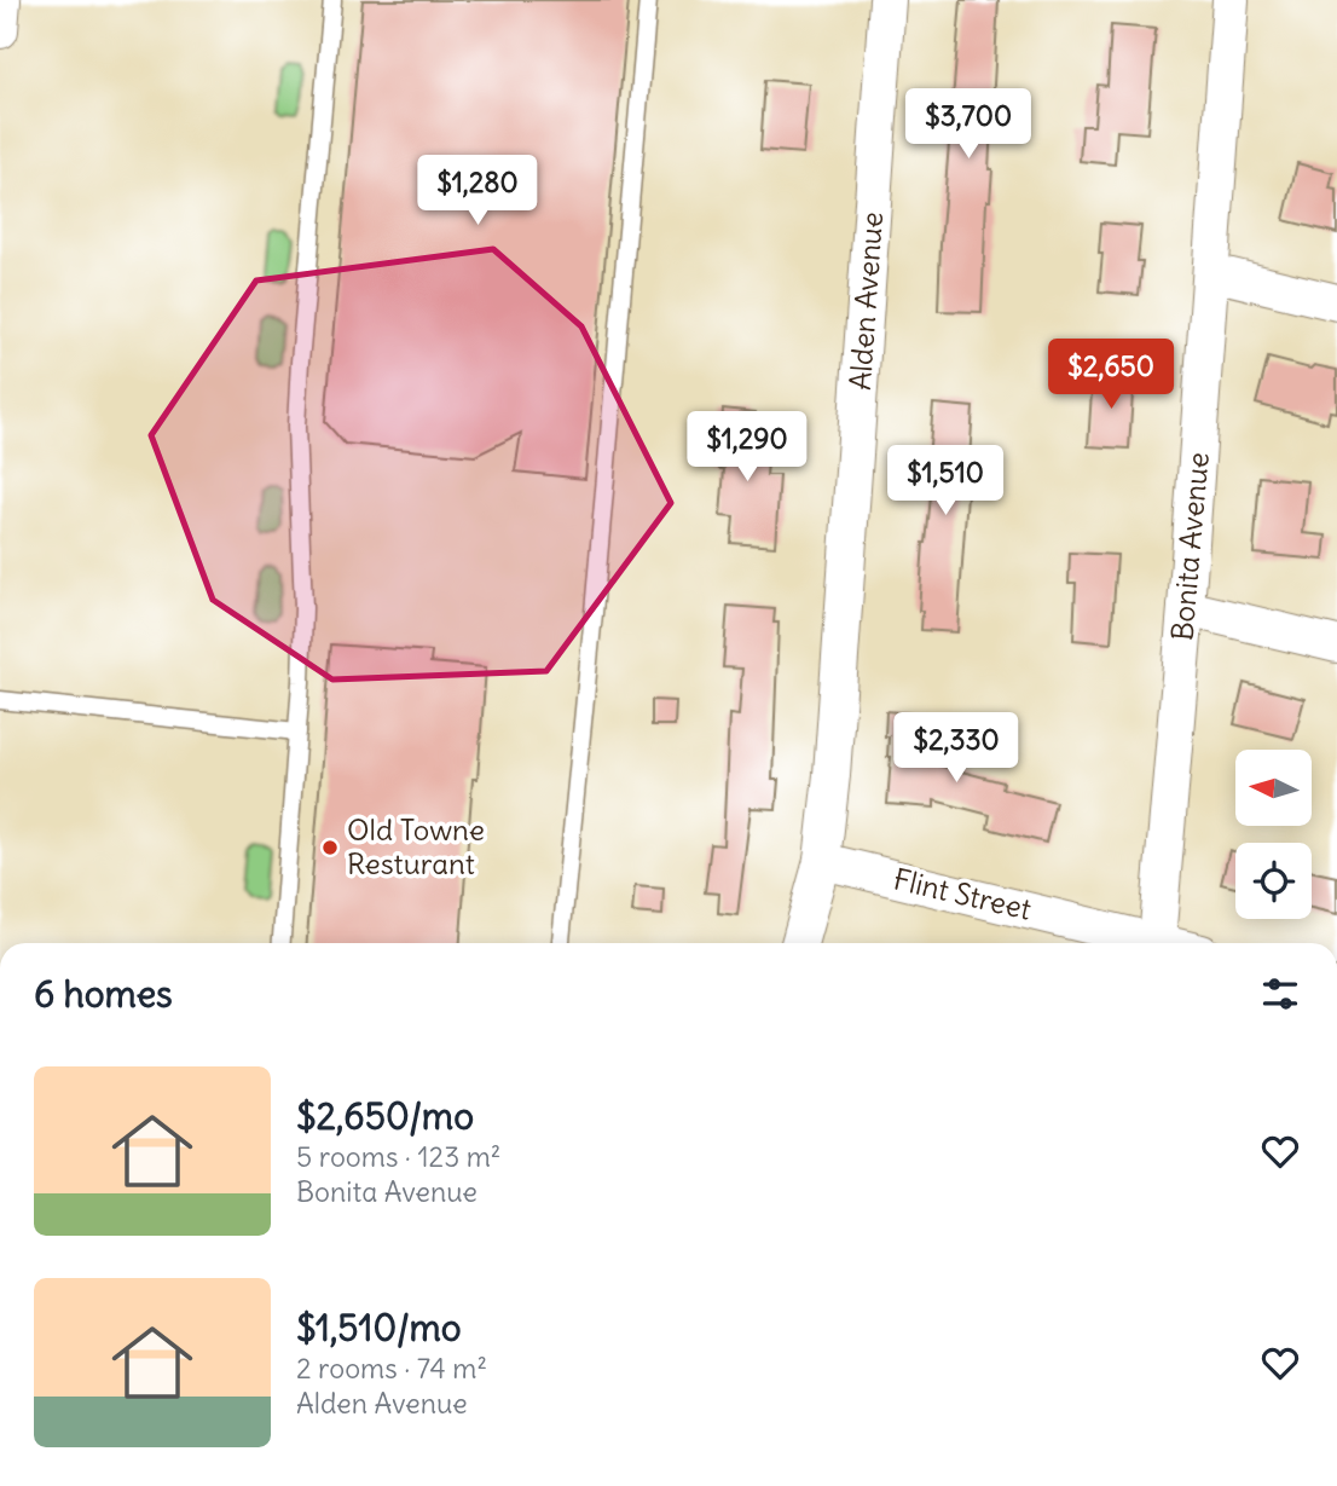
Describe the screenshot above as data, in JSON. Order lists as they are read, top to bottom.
{
  "streets": {
    "street": ["Alden Avenue", "Bonita Avenue", "Flint Street"]
  },
  "crossings": [
    ["Alden Avenue", "Flint Street"],
    ["Bonita Avenue", "Flint Street"]
  ],
  "places": ["Old Towne Resturant"],
  "north": "left",
  "page": {
    "price": [
      "$3,700",
      "$1,280",
      "$2,650",
      "$1,290",
      "$1,510",
      "$2,330"
    ],
    "heading": "6 homes",
    "list": [
      {
        "name": "$2,650/mo",
        "note": "5 rooms · 123 m² · Bonita Avenue"
      },
      {
        "name": "$1,510/mo",
        "note": "2 rooms · 74 m² · Alden Avenue"
      }
    ]
  }
}
